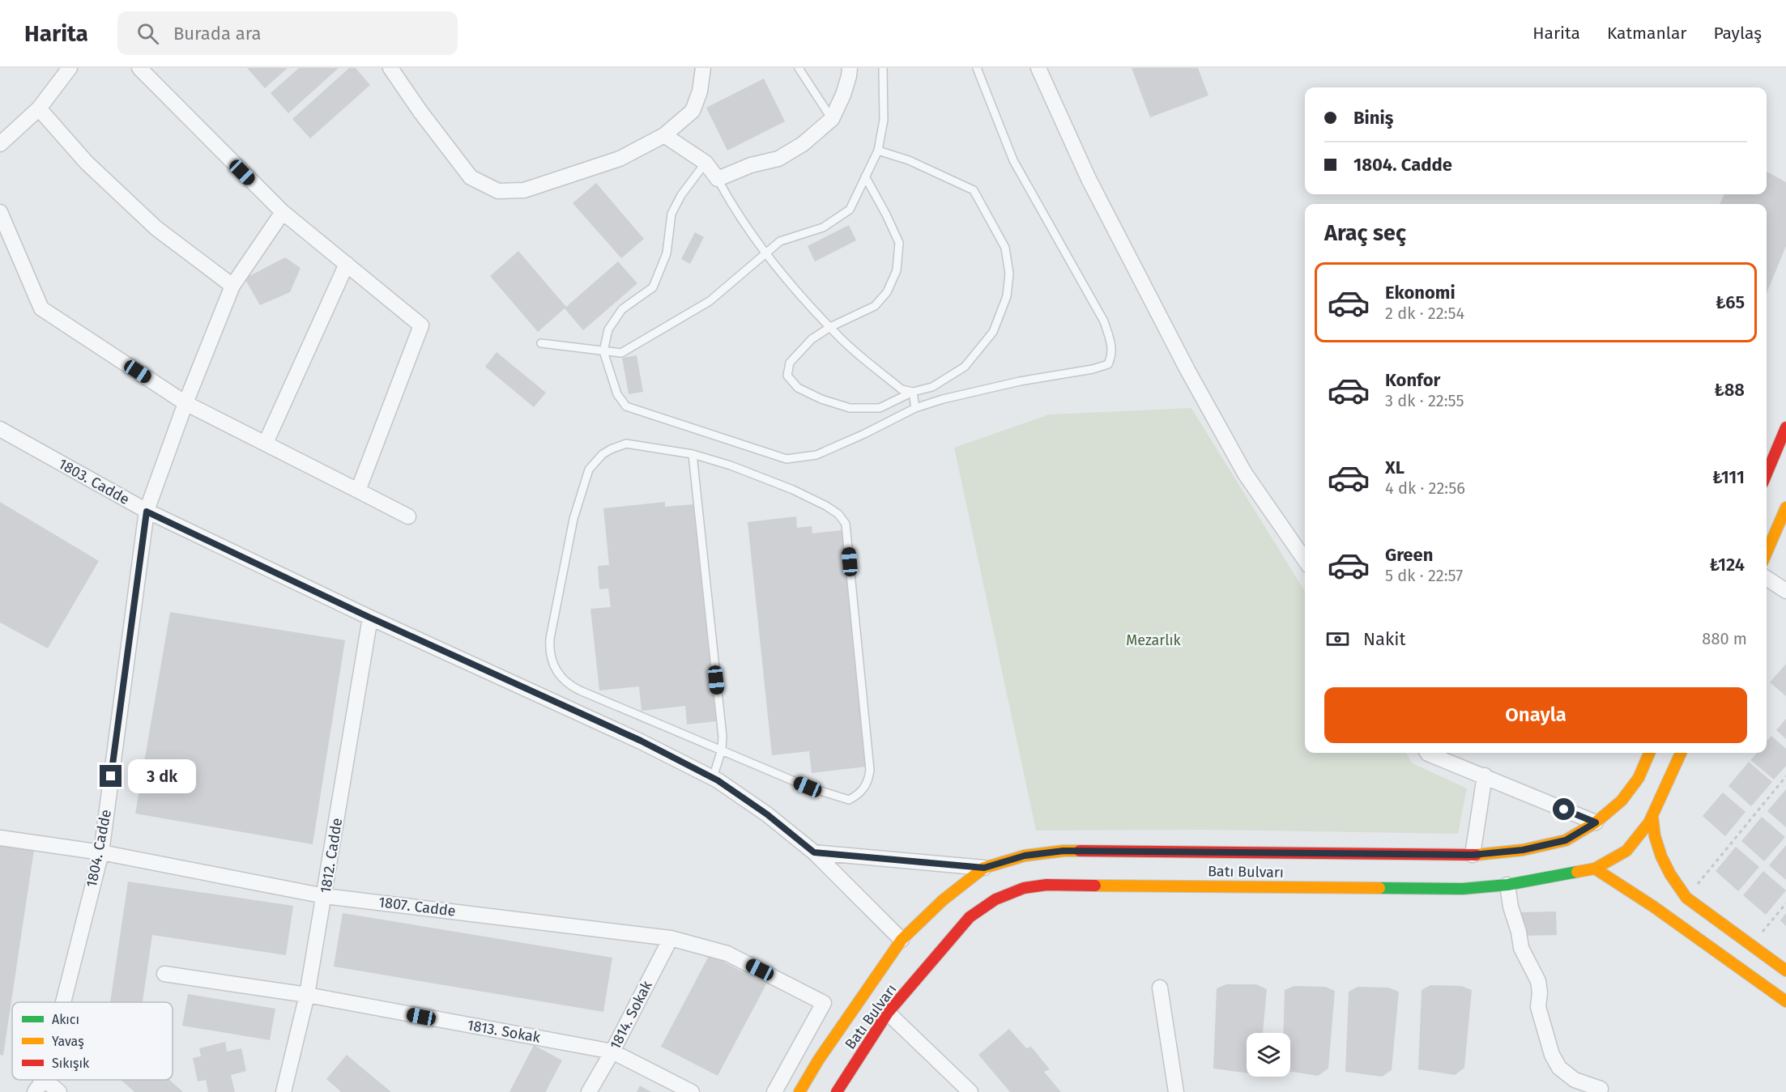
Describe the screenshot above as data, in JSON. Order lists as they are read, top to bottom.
{
  "streets": {
    "main road": ["Batı Bulvarı"],
    "street": [
      "1803. Cadde",
      "1804. Cadde",
      "1812. Cadde",
      "1807. Cadde",
      "1814. Sokak",
      "1813. Sokak"
    ]
  },
  "crossings": [
    ["1803. Cadde", "1804. Cadde"],
    ["1803. Cadde", "1812. Cadde"],
    ["1803. Cadde", "Batı Bulvarı"],
    ["1804. Cadde", "1807. Cadde"],
    ["1812. Cadde", "1807. Cadde"],
    ["1812. Cadde", "1813. Sokak"],
    ["1807. Cadde", "1814. Sokak"],
    ["1814. Sokak", "1813. Sokak"]
  ],
  "parks": ["Mezarlık"],
  "legend": ["Akıcı", "Yavaş", "Sıkışık"],
  "page": {
    "header": "Harita",
    "search": "Burada ara",
    "nav": ["Harita", "Katmanlar", "Paylaş"],
    "banner": ["Biniş", "1804. Cadde"],
    "heading": "Araç seç",
    "list": [
      {
        "name": "Ekonomi",
        "note": "2 dk · 22:54",
        "value": "₺65"
      },
      {
        "name": "Konfor",
        "note": "3 dk · 22:55",
        "value": "₺88"
      },
      {
        "name": "XL",
        "note": "4 dk · 22:56",
        "value": "₺111"
      },
      {
        "name": "Green",
        "note": "5 dk · 22:57",
        "value": "₺124"
      }
    ],
    "pay": ["Nakit", "880 m"],
    "buttons": "Onayla",
    "bubble": "3 dk"
  }
}
